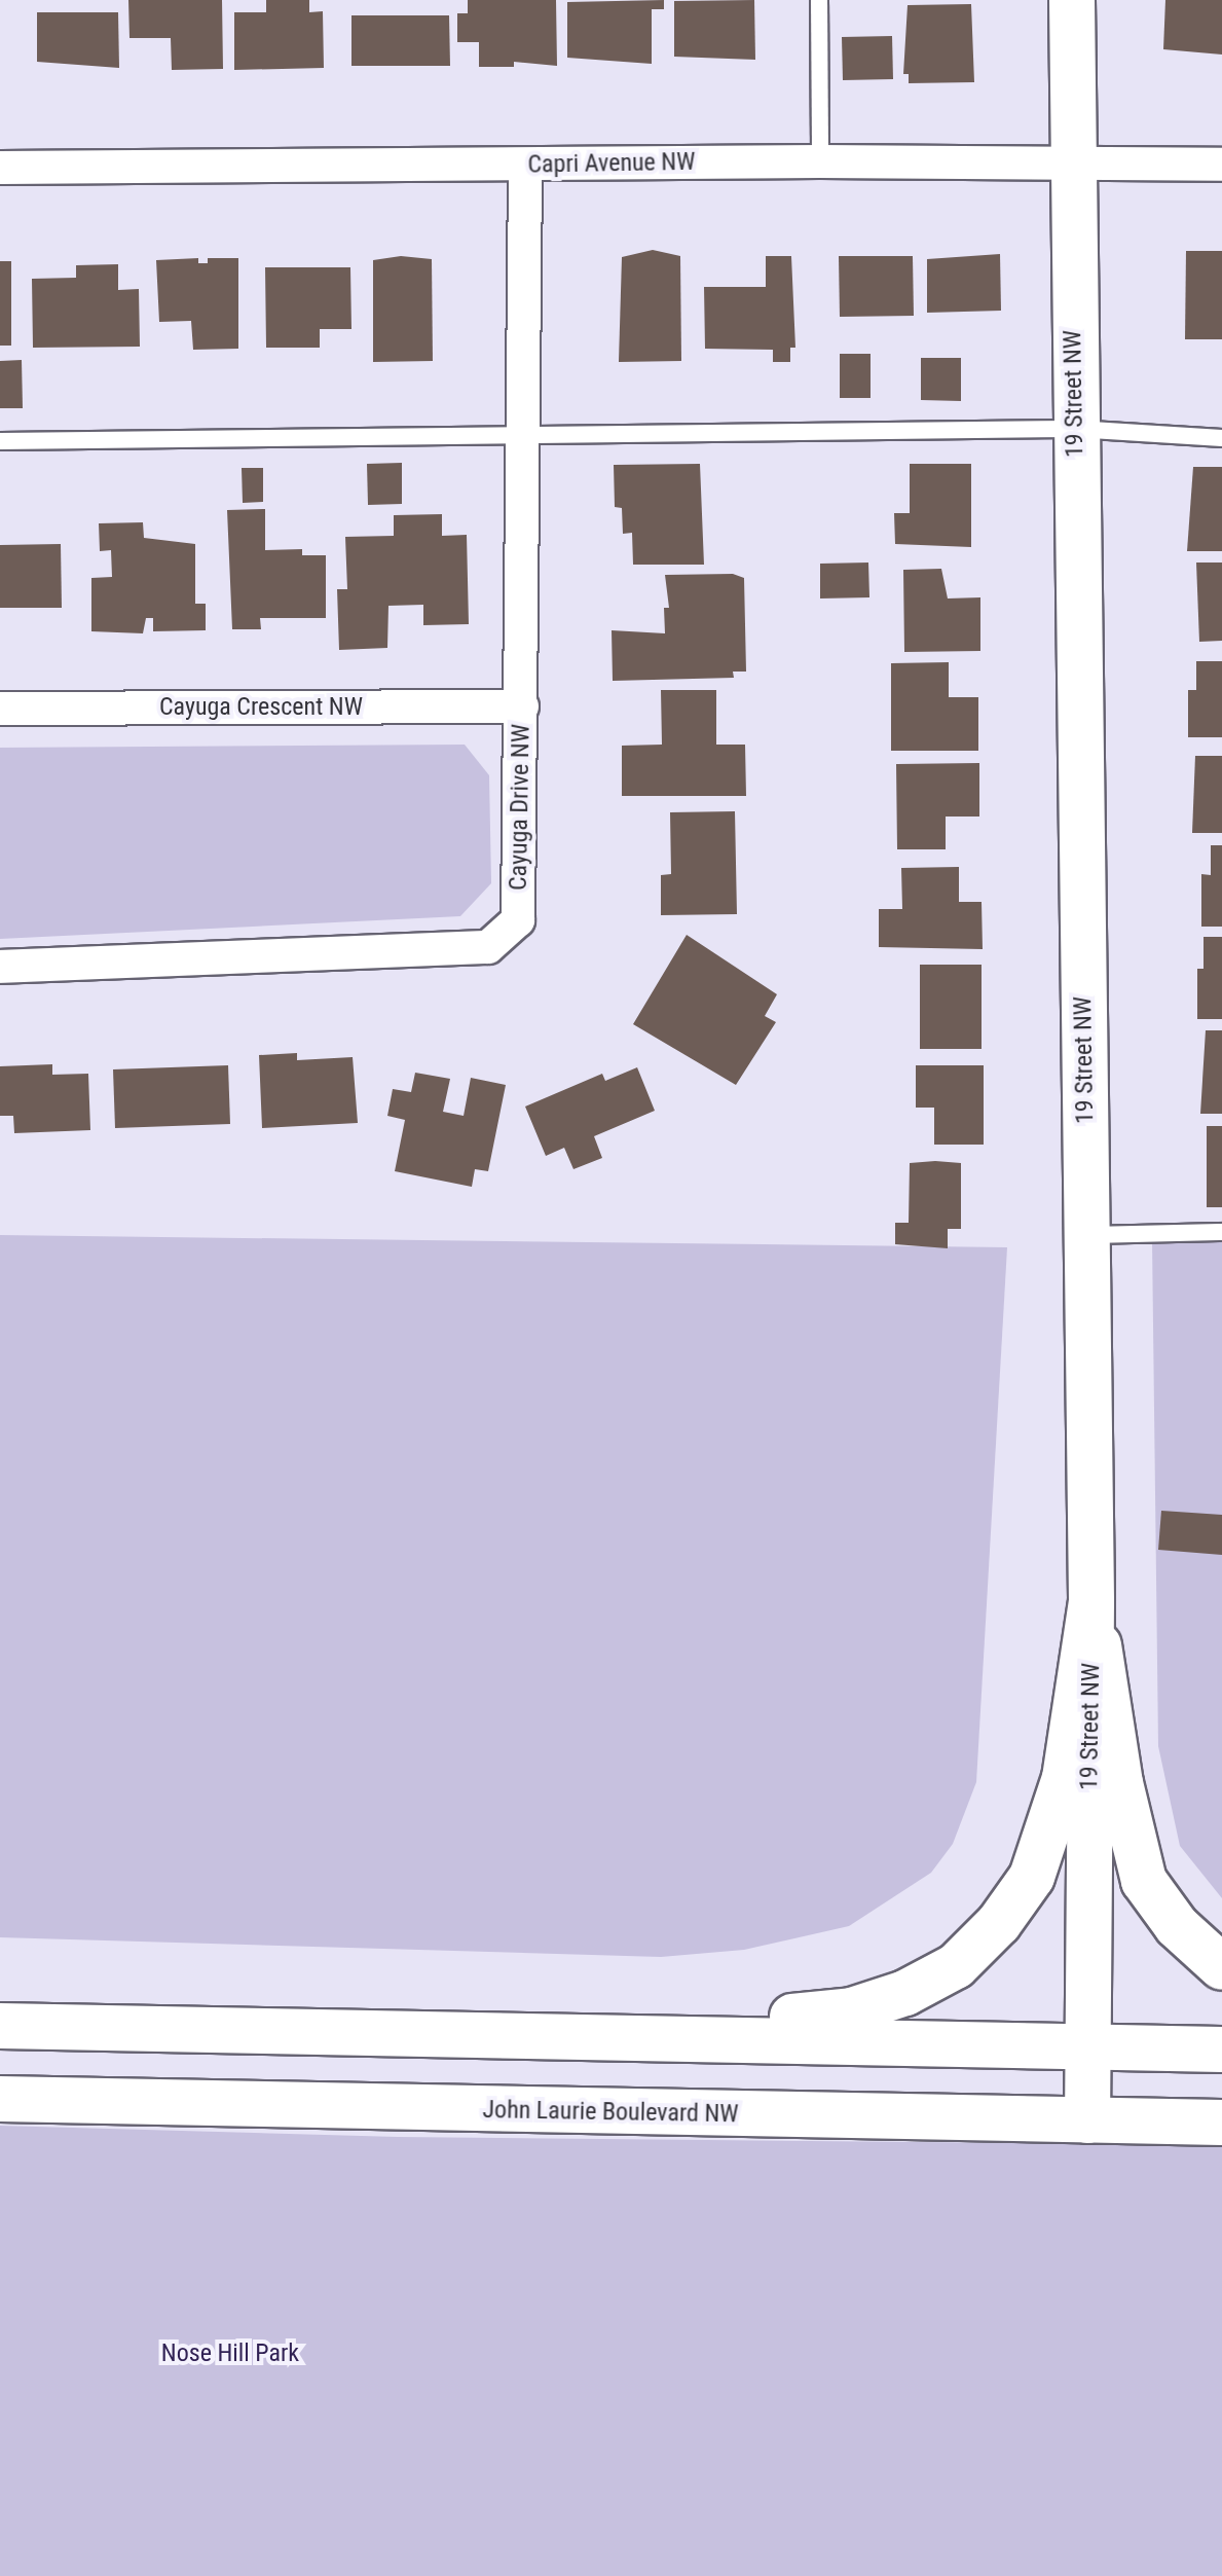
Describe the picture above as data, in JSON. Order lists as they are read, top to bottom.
{
  "streets": {
    "main road": ["19 Street NW", "John Laurie Boulevard NW"],
    "street": ["Capri Avenue NW", "Cayuga Crescent NW", "Cayuga Drive NW"]
  },
  "crossings": [
    ["Capri Avenue NW", "19 Street NW"],
    ["Capri Avenue NW", "Cayuga Drive NW"],
    ["19 Street NW", "John Laurie Boulevard NW"],
    ["Cayuga Crescent NW", "Cayuga Drive NW"]
  ],
  "parks": ["Nose Hill Park"]
}
